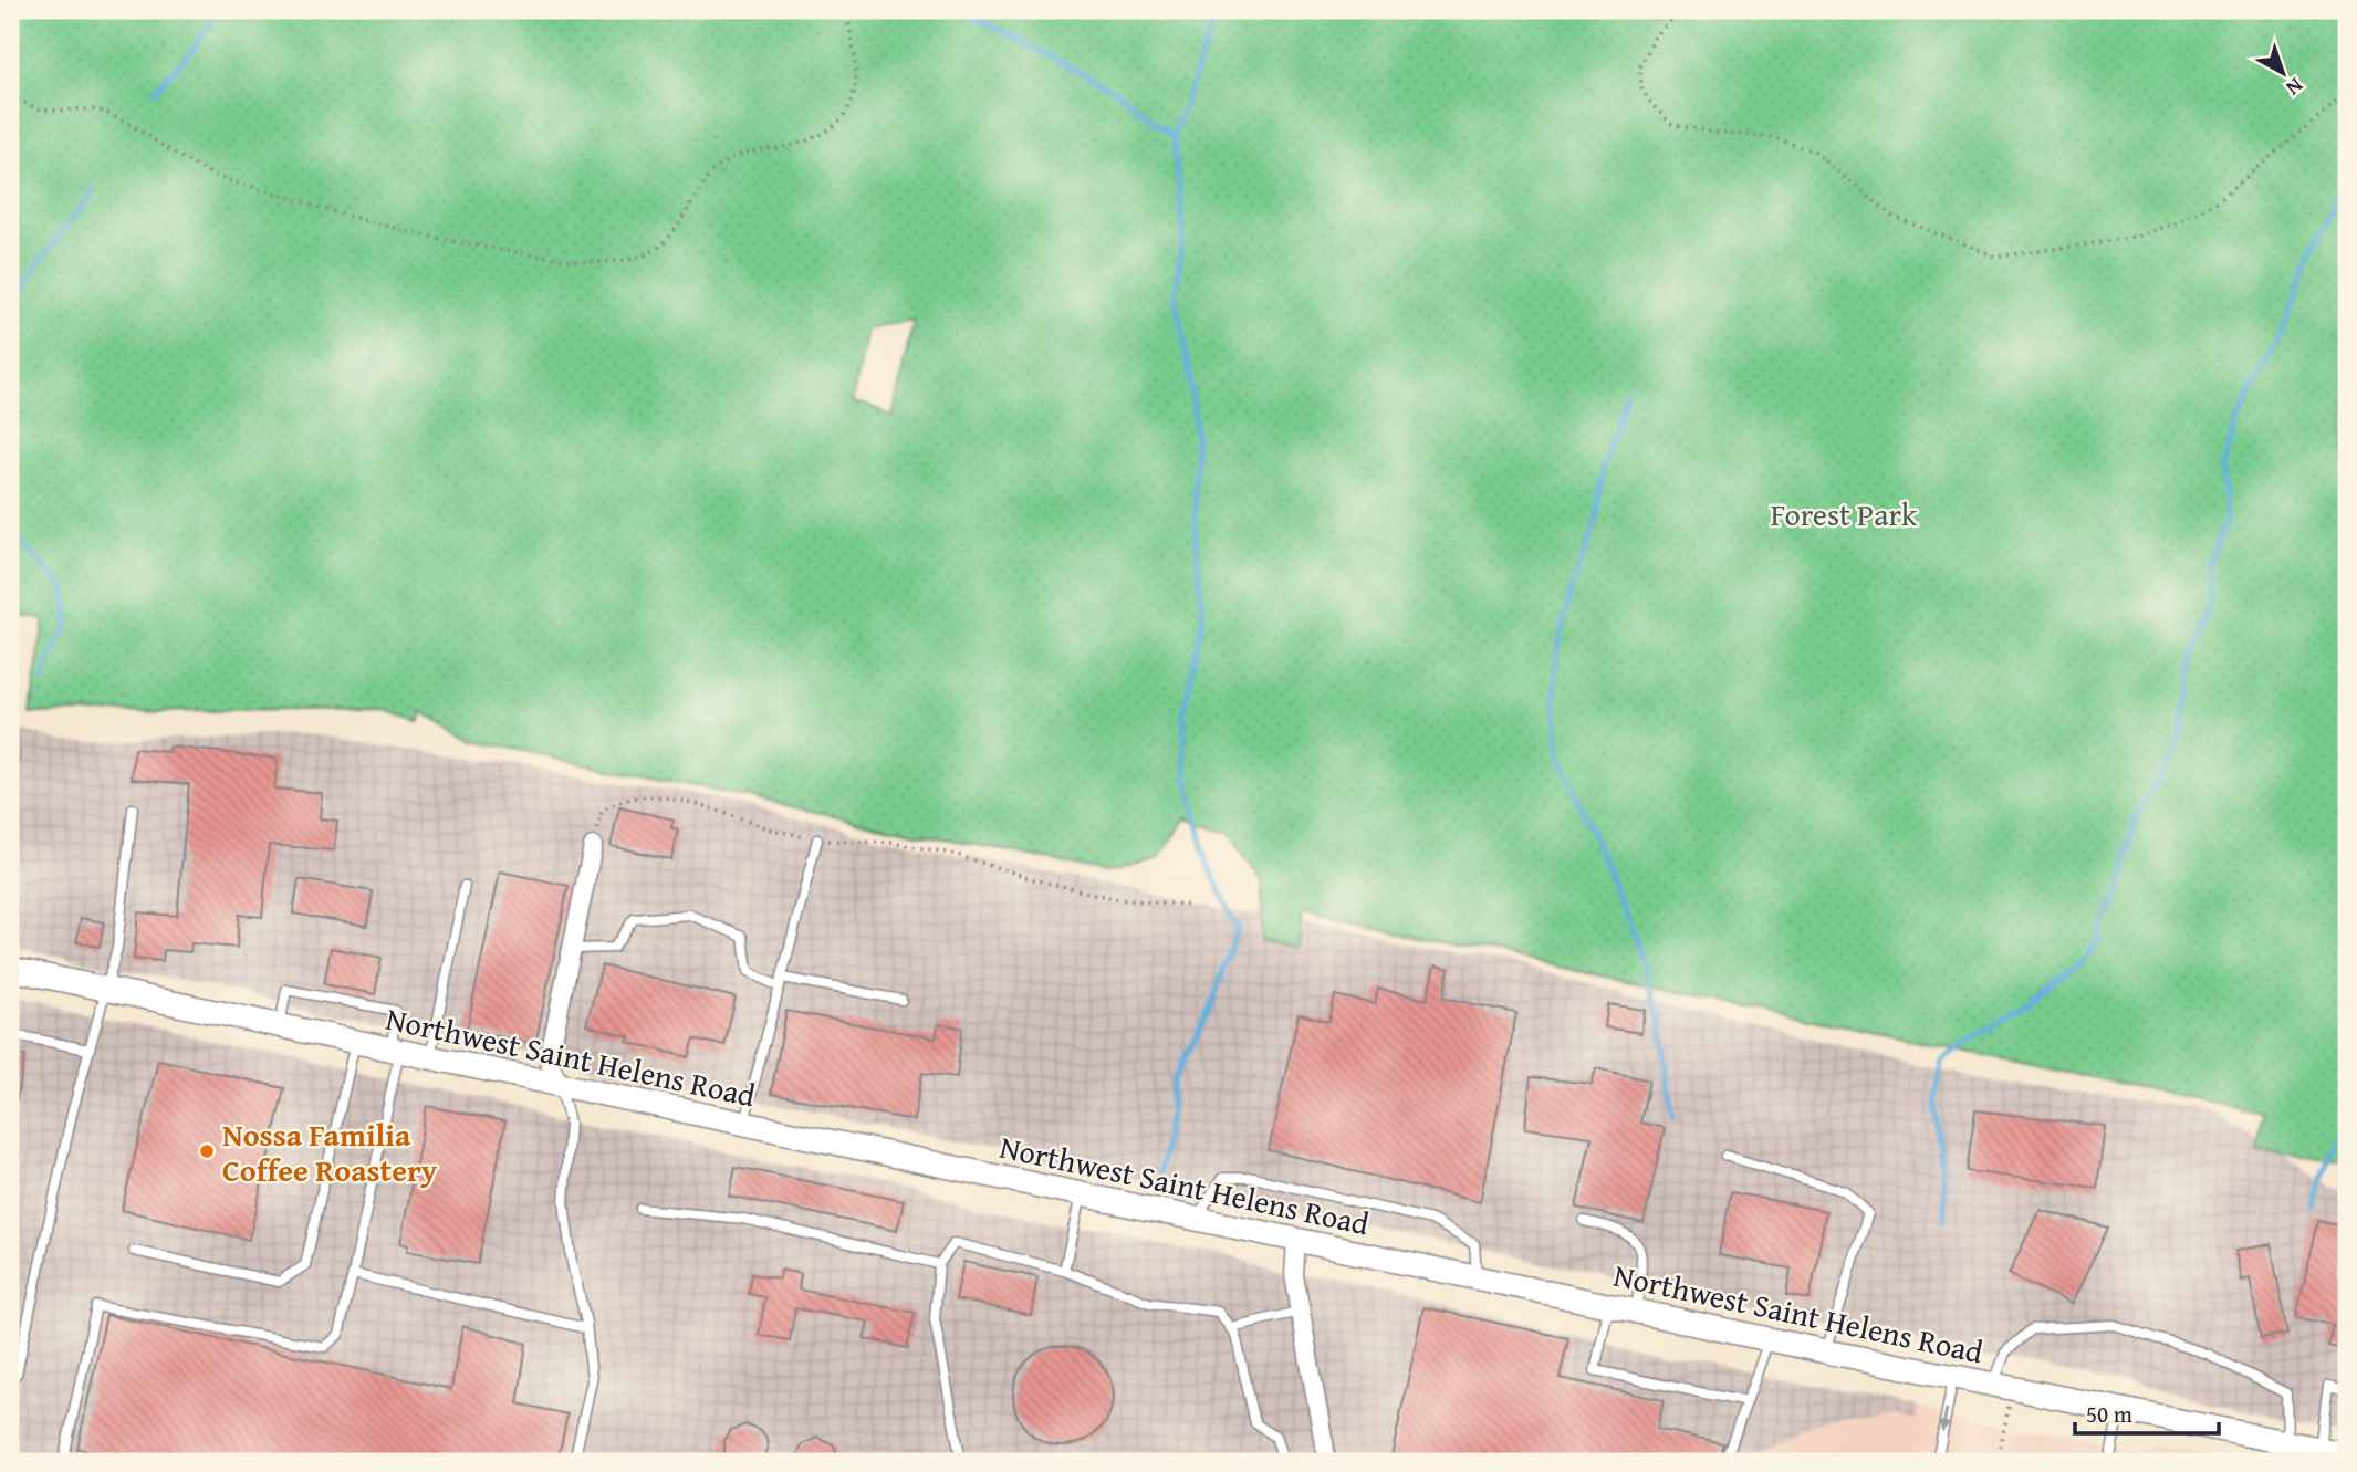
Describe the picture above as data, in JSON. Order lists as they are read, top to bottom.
{
  "streets": {
    "main road": ["Northwest Saint Helens Road"]
  },
  "parks": ["Forest Park"],
  "places": ["Nossa Familia Coffee Roastery"],
  "scale_bar": "50 m",
  "north": "bottom right"
}
